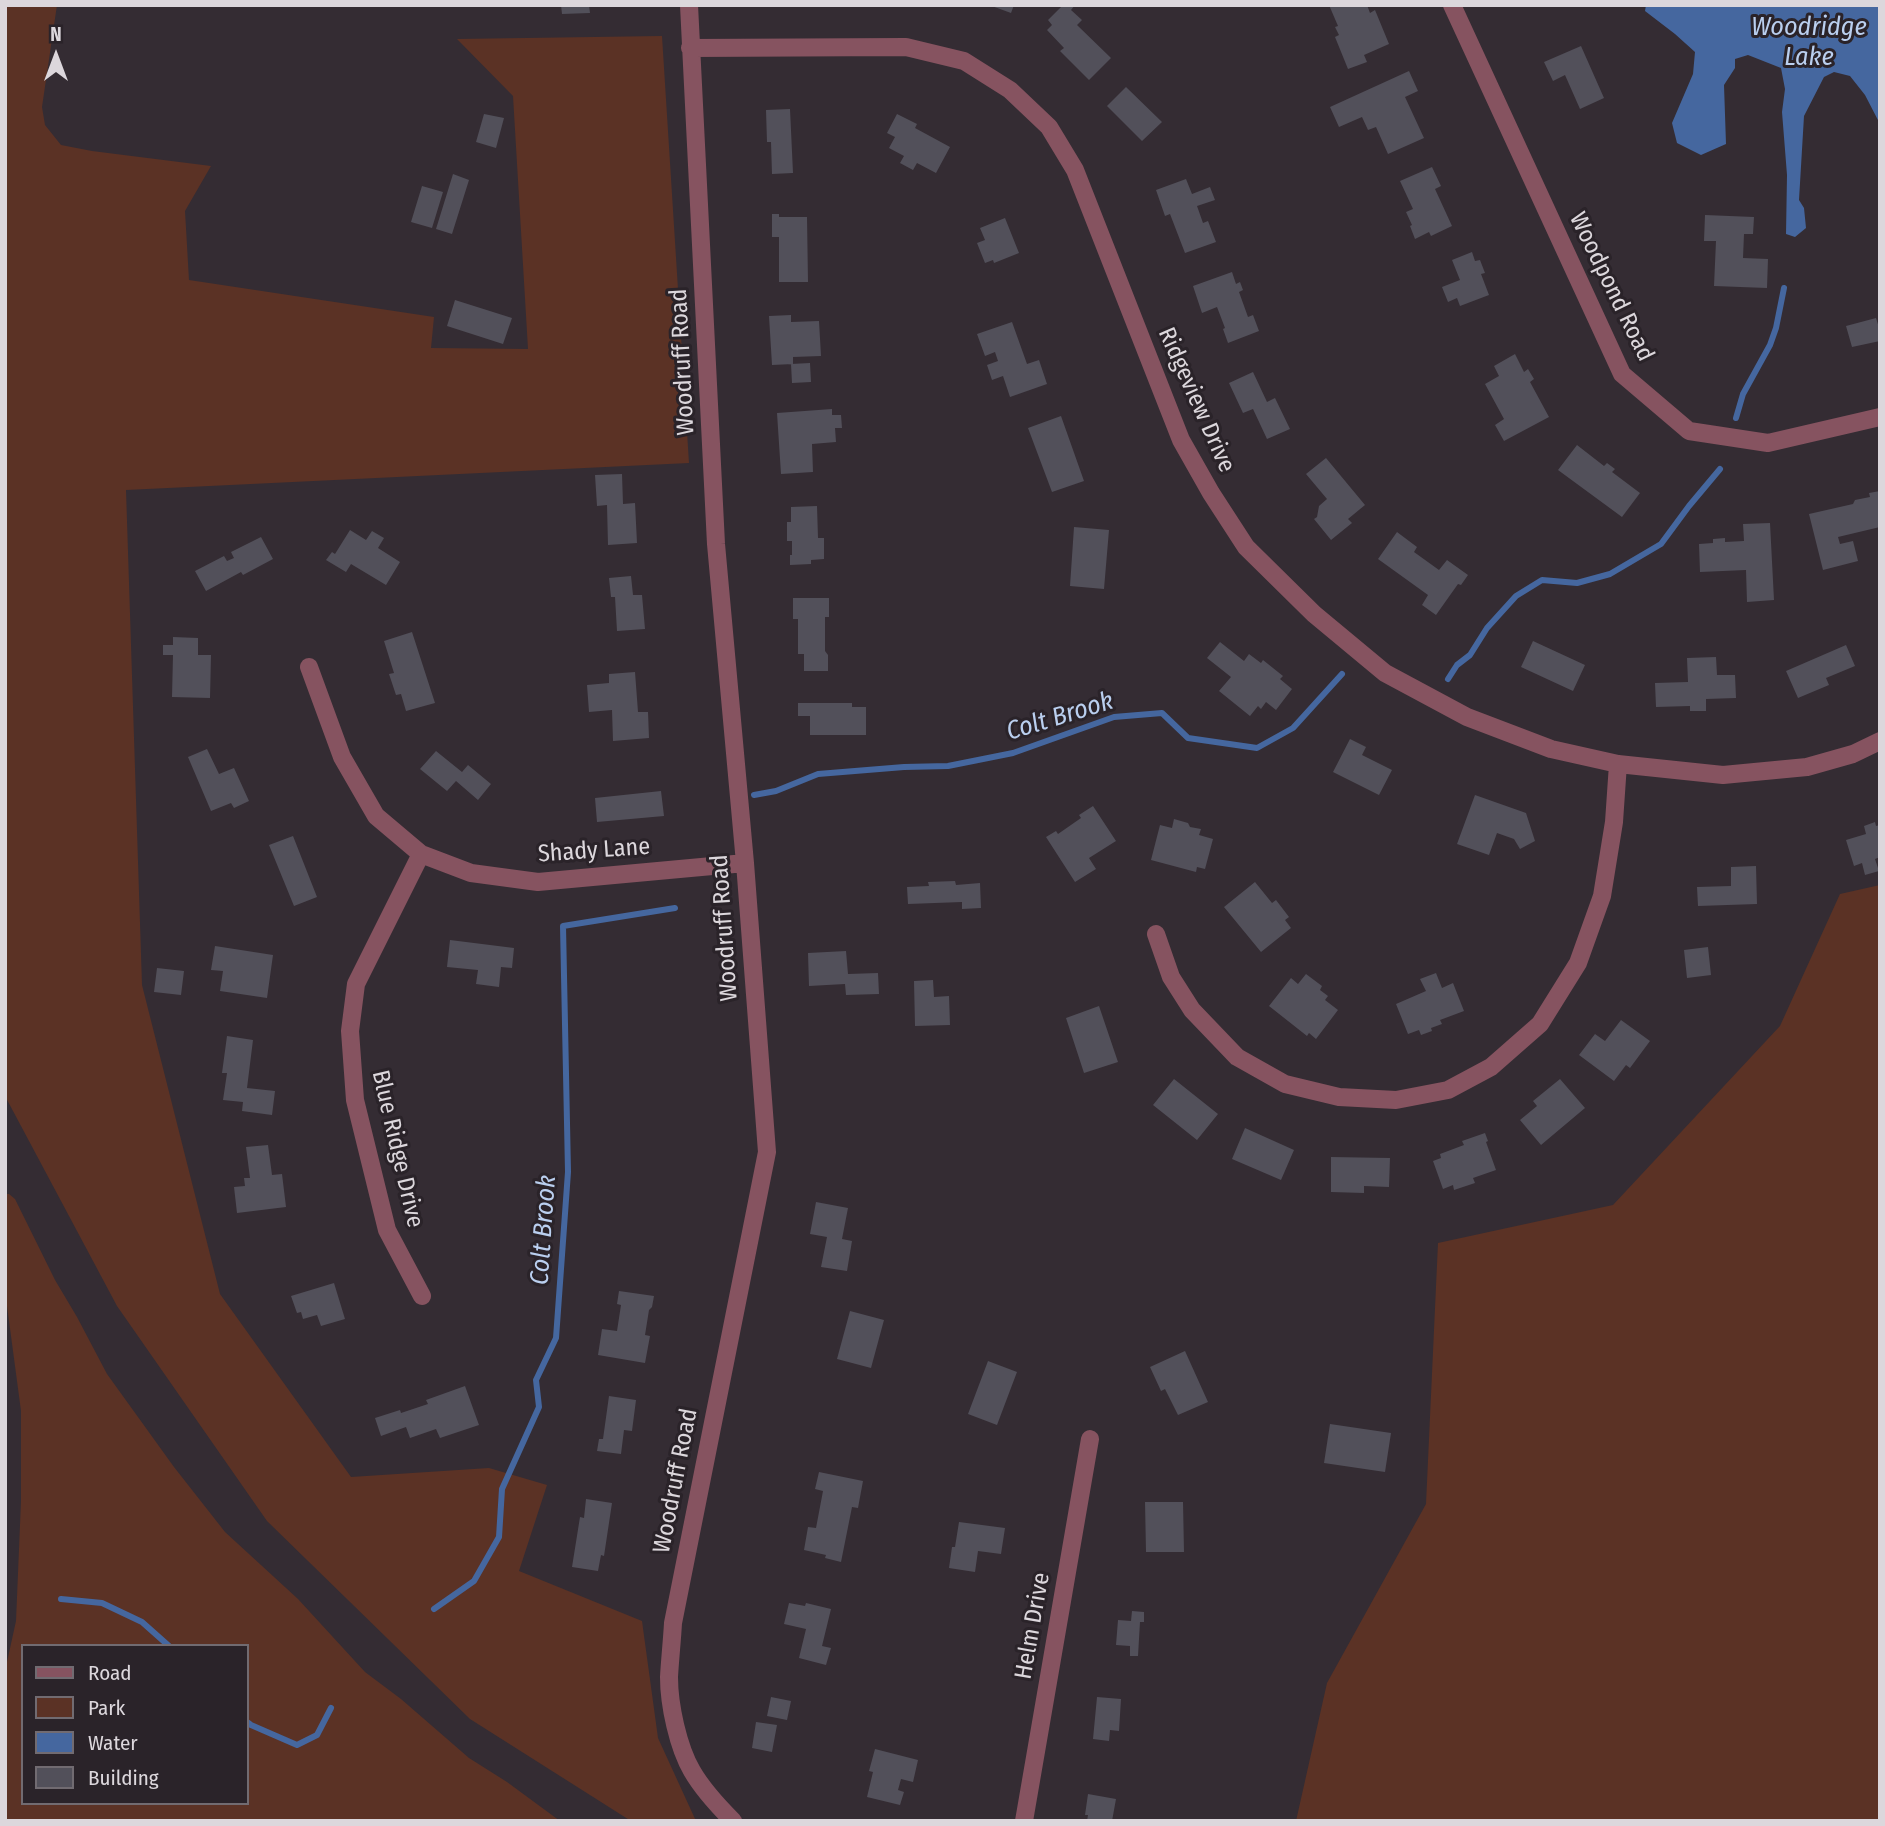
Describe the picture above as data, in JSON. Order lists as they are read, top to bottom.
{
  "streets": {
    "street": [
      "Woodpond Road",
      "Woodruff Road",
      "Ridgeview Drive",
      "Shady Lane",
      "Blue Ridge Drive",
      "Helm Drive"
    ]
  },
  "crossings": [
    ["Woodruff Road", "Ridgeview Drive"],
    ["Woodruff Road", "Shady Lane"],
    ["Shady Lane", "Blue Ridge Drive"]
  ],
  "water": ["Woodridge Lake", "Colt Brook"],
  "legend": [
    "Road",
    "Park",
    "Water",
    "Building"
  ],
  "north": "top"
}
